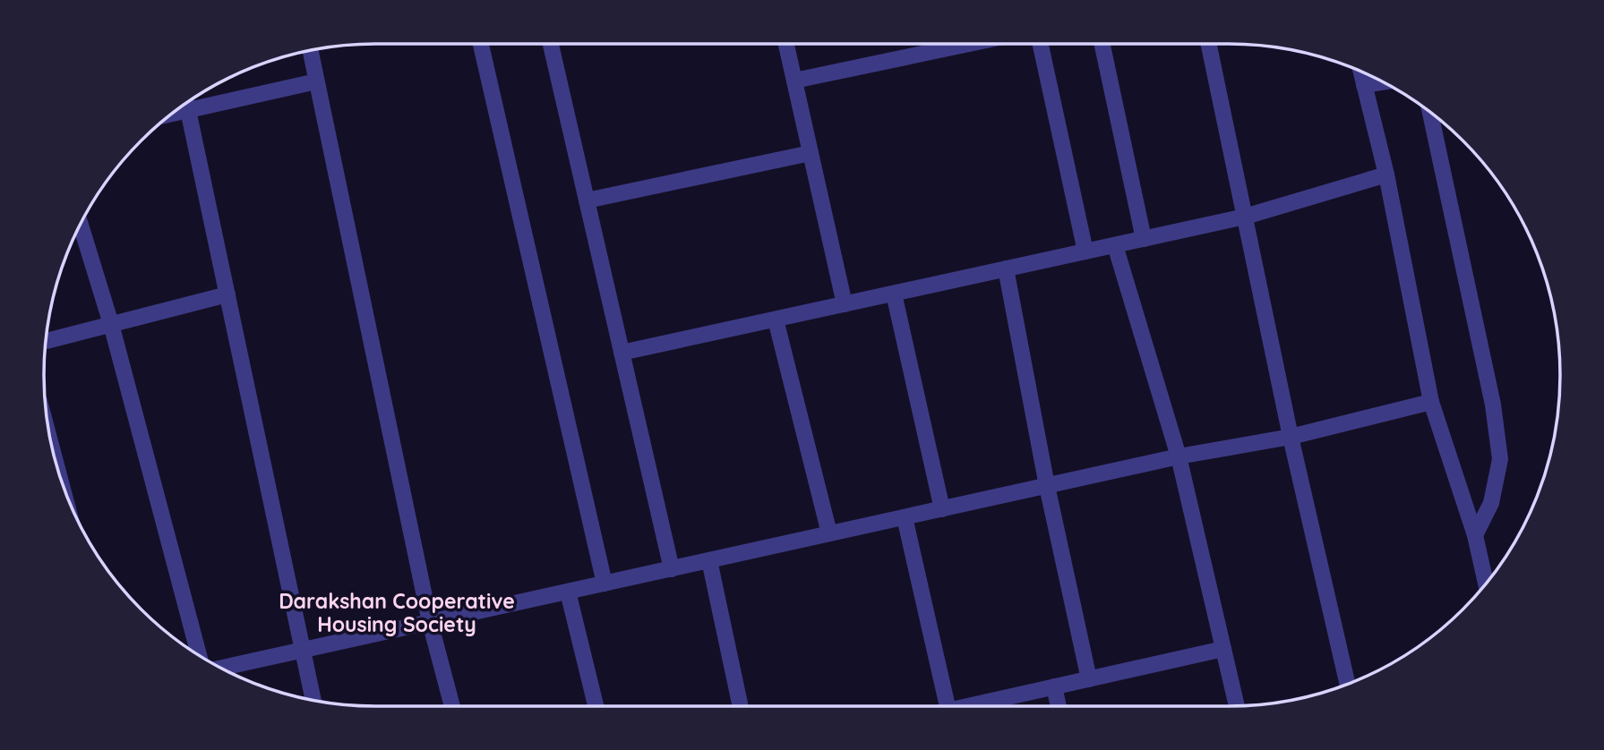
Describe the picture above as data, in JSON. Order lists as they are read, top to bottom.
{
  "districts": ["Darakshan Cooperative Housing Society"]
}
